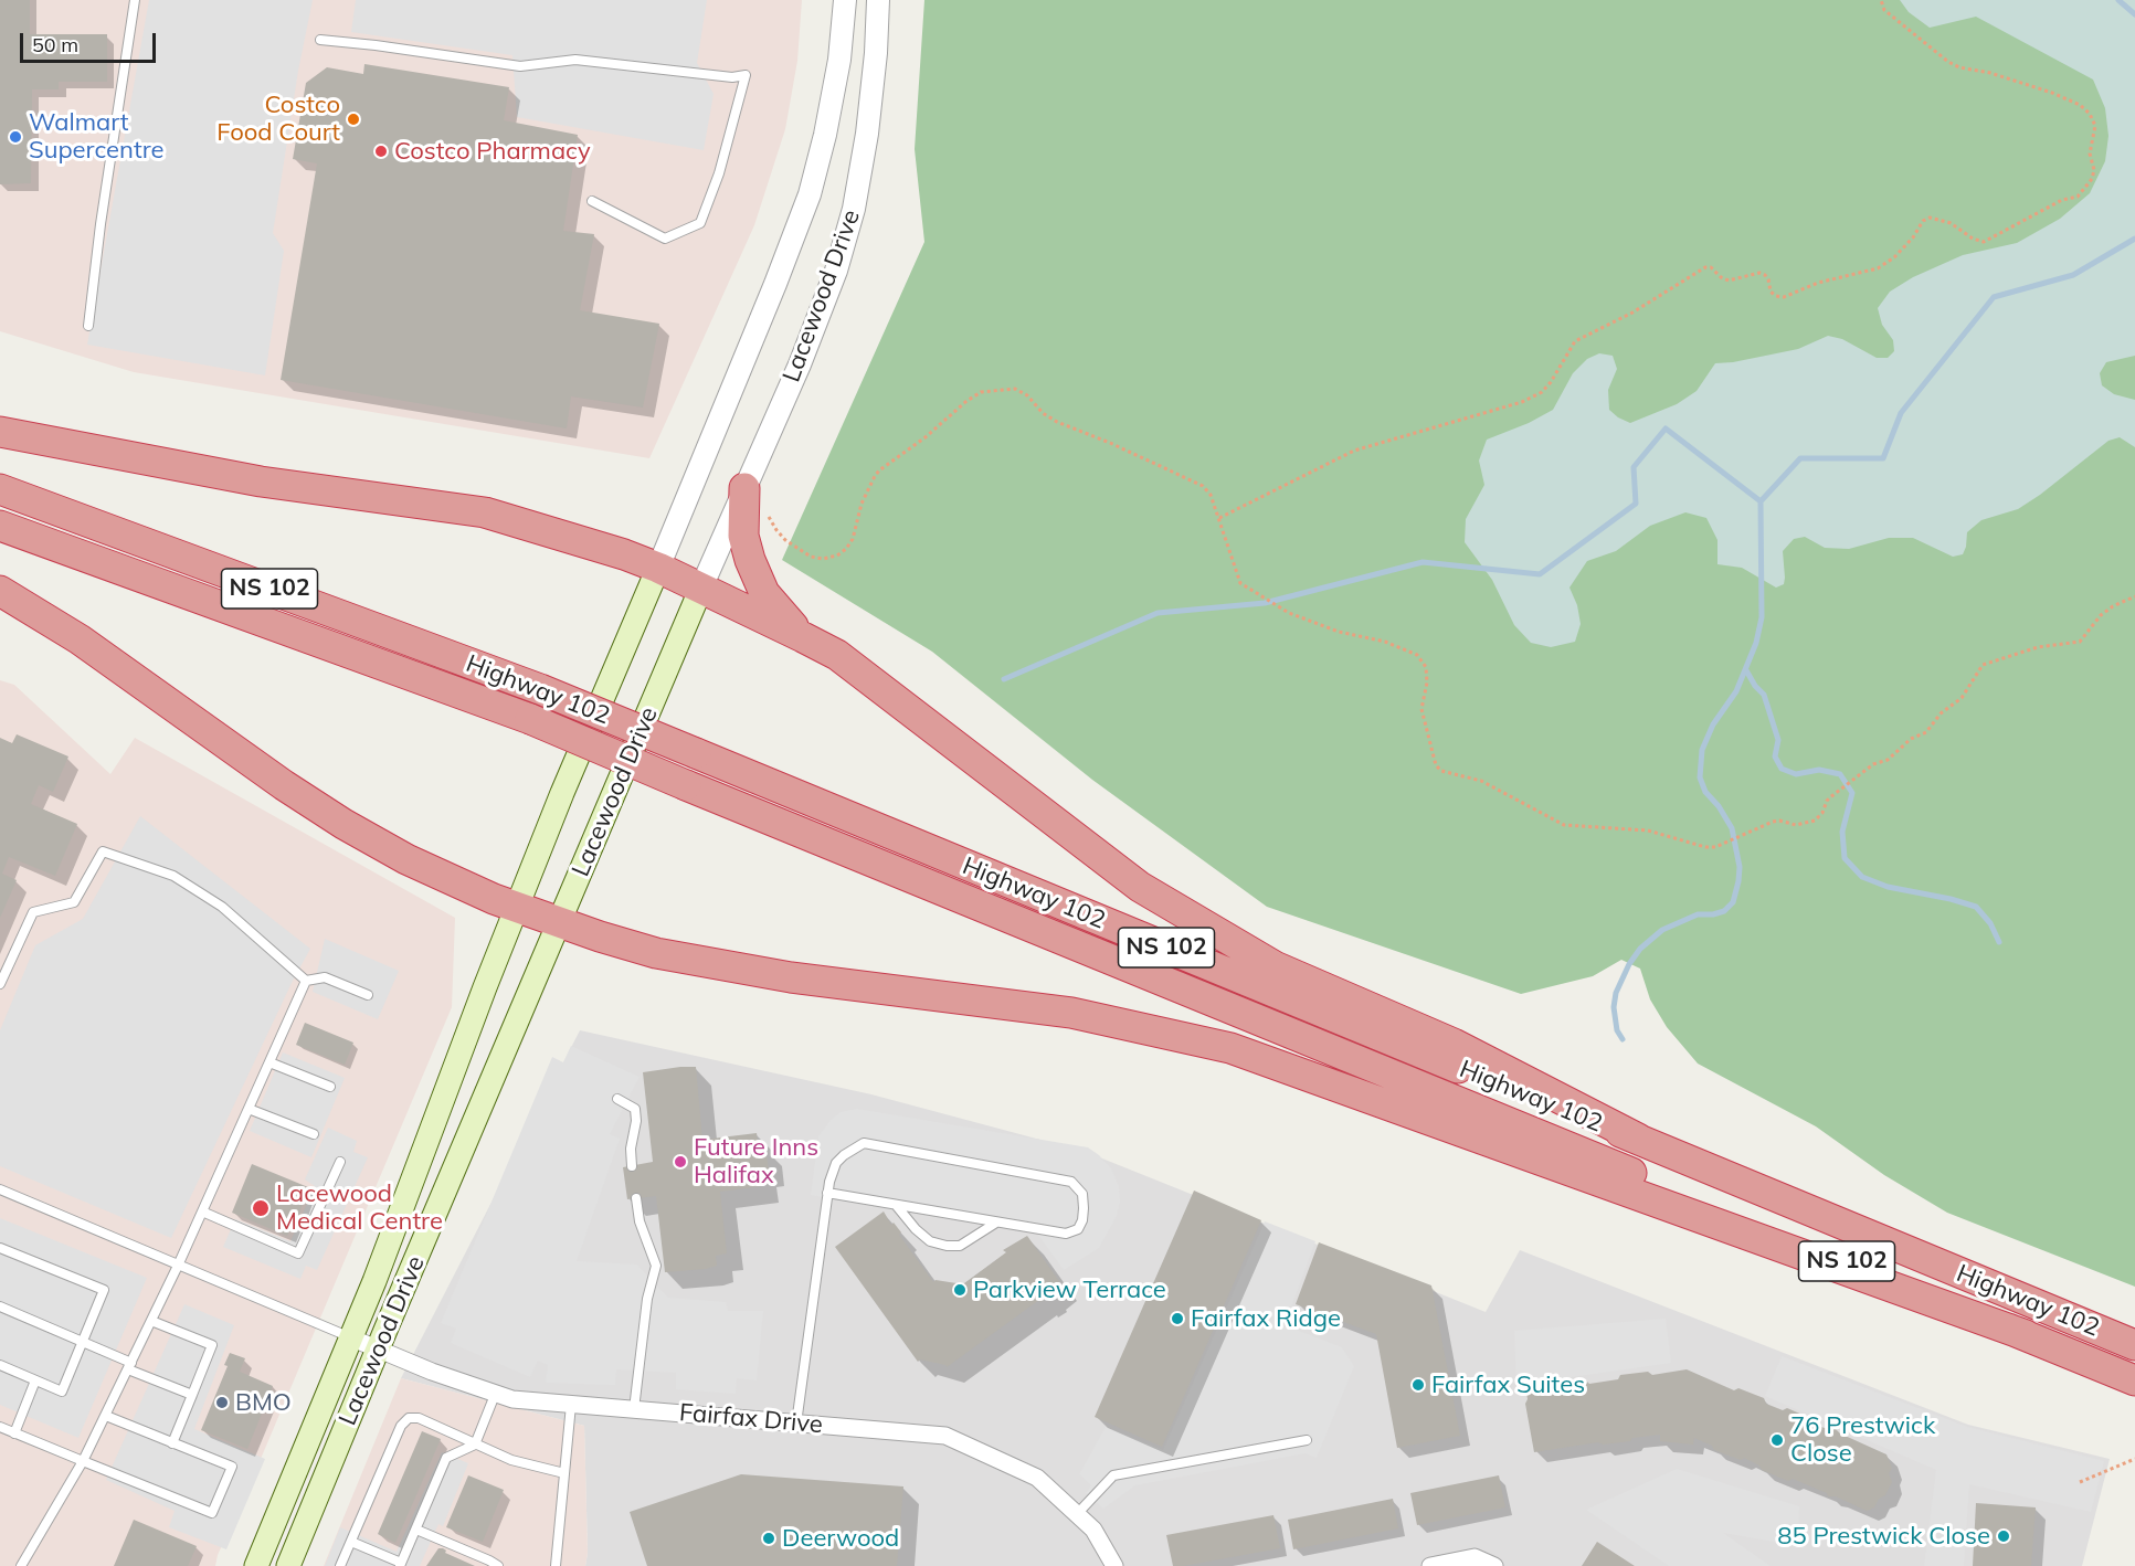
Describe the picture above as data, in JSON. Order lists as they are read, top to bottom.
{
  "streets": {
    "highway": ["NS 102", "Highway 102"],
    "main road": ["Lacewood Drive"],
    "street": ["Fairfax Drive"]
  },
  "crossings": [
    ["Lacewood Drive", "Fairfax Drive"]
  ],
  "places": [
    "Costco Food Court",
    "Walmart Supercentre",
    "Costco Pharmacy",
    "Future Inns Halifax",
    "Lacewood Medical Centre",
    "Parkview Terrace",
    "Fairfax Ridge",
    "Fairfax Suites",
    "BMO",
    "76 Prestwick Close",
    "85 Prestwick Close",
    "Deerwood"
  ],
  "scale_bar": "50 m"
}
